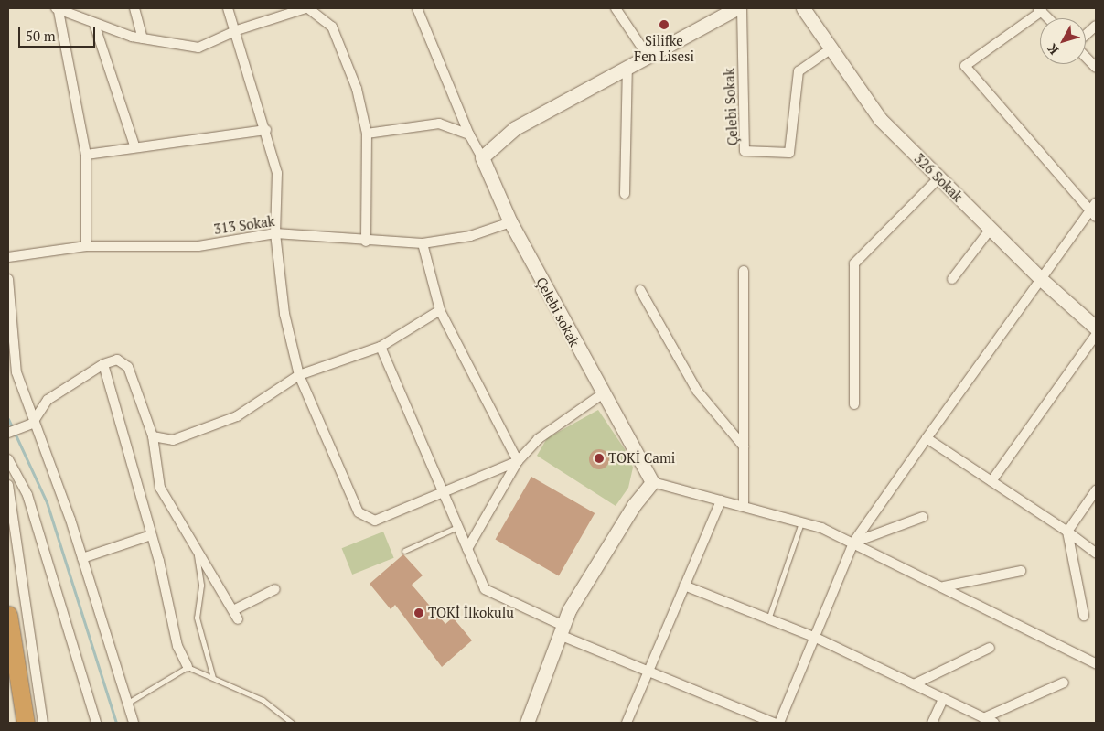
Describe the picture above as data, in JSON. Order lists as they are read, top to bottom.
{
  "streets": {
    "street": [
      "Çelebi Sokak",
      "326 Sokak",
      "313 Sokak",
      "Çelebi sokak"
    ]
  },
  "crossings": [
    ["Çelebi Sokak", "326 Sokak"],
    ["313 Sokak", "Çelebi sokak"]
  ],
  "places": ["Silifke Fen Lisesi", "TOKİ Cami", "TOKİ İlkokulu"],
  "scale_bar": "50 m",
  "north": "bottom left"
}
